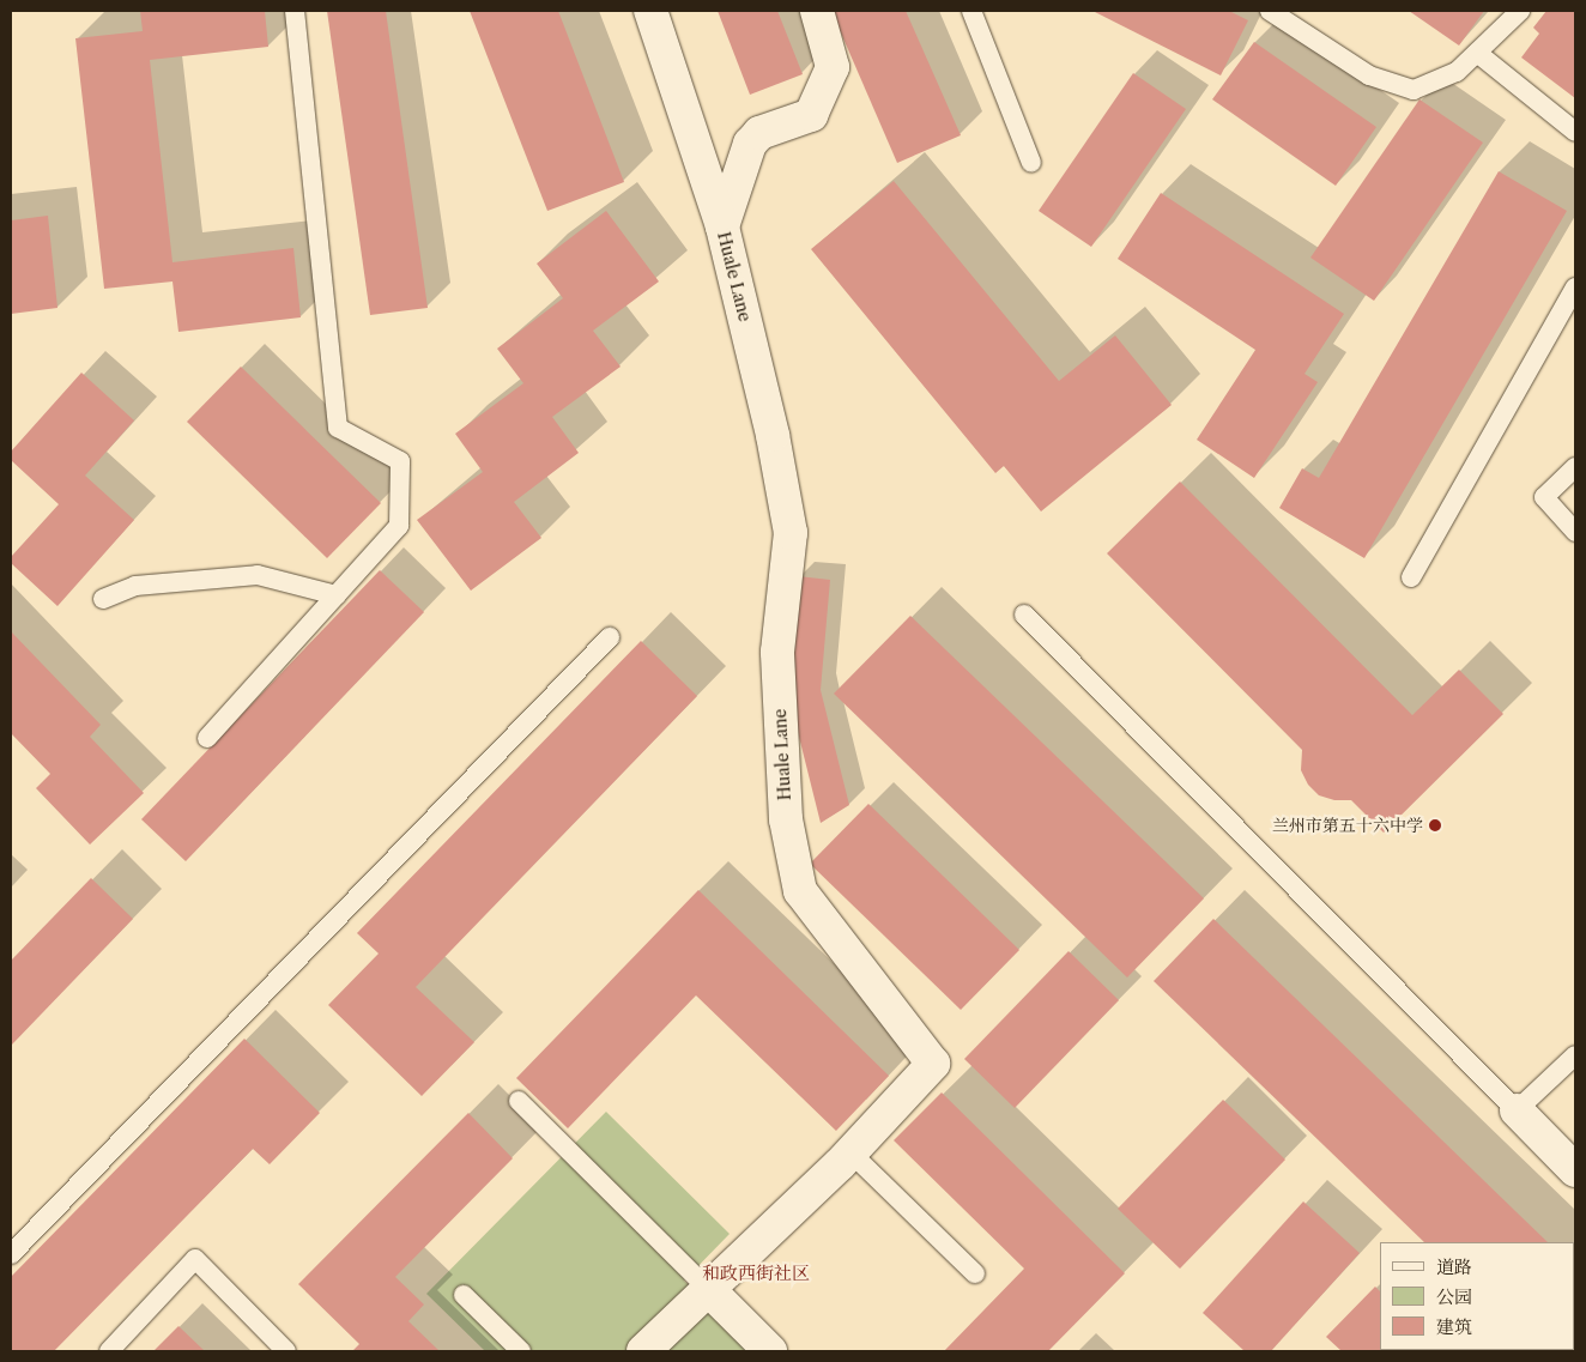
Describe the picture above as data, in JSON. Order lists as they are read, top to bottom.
{
  "streets": {
    "street": ["Huale Lane"]
  },
  "districts": ["和政西街社区"],
  "places": ["兰州市第五十六中学"],
  "legend": ["道路", "公园", "建筑"]
}
